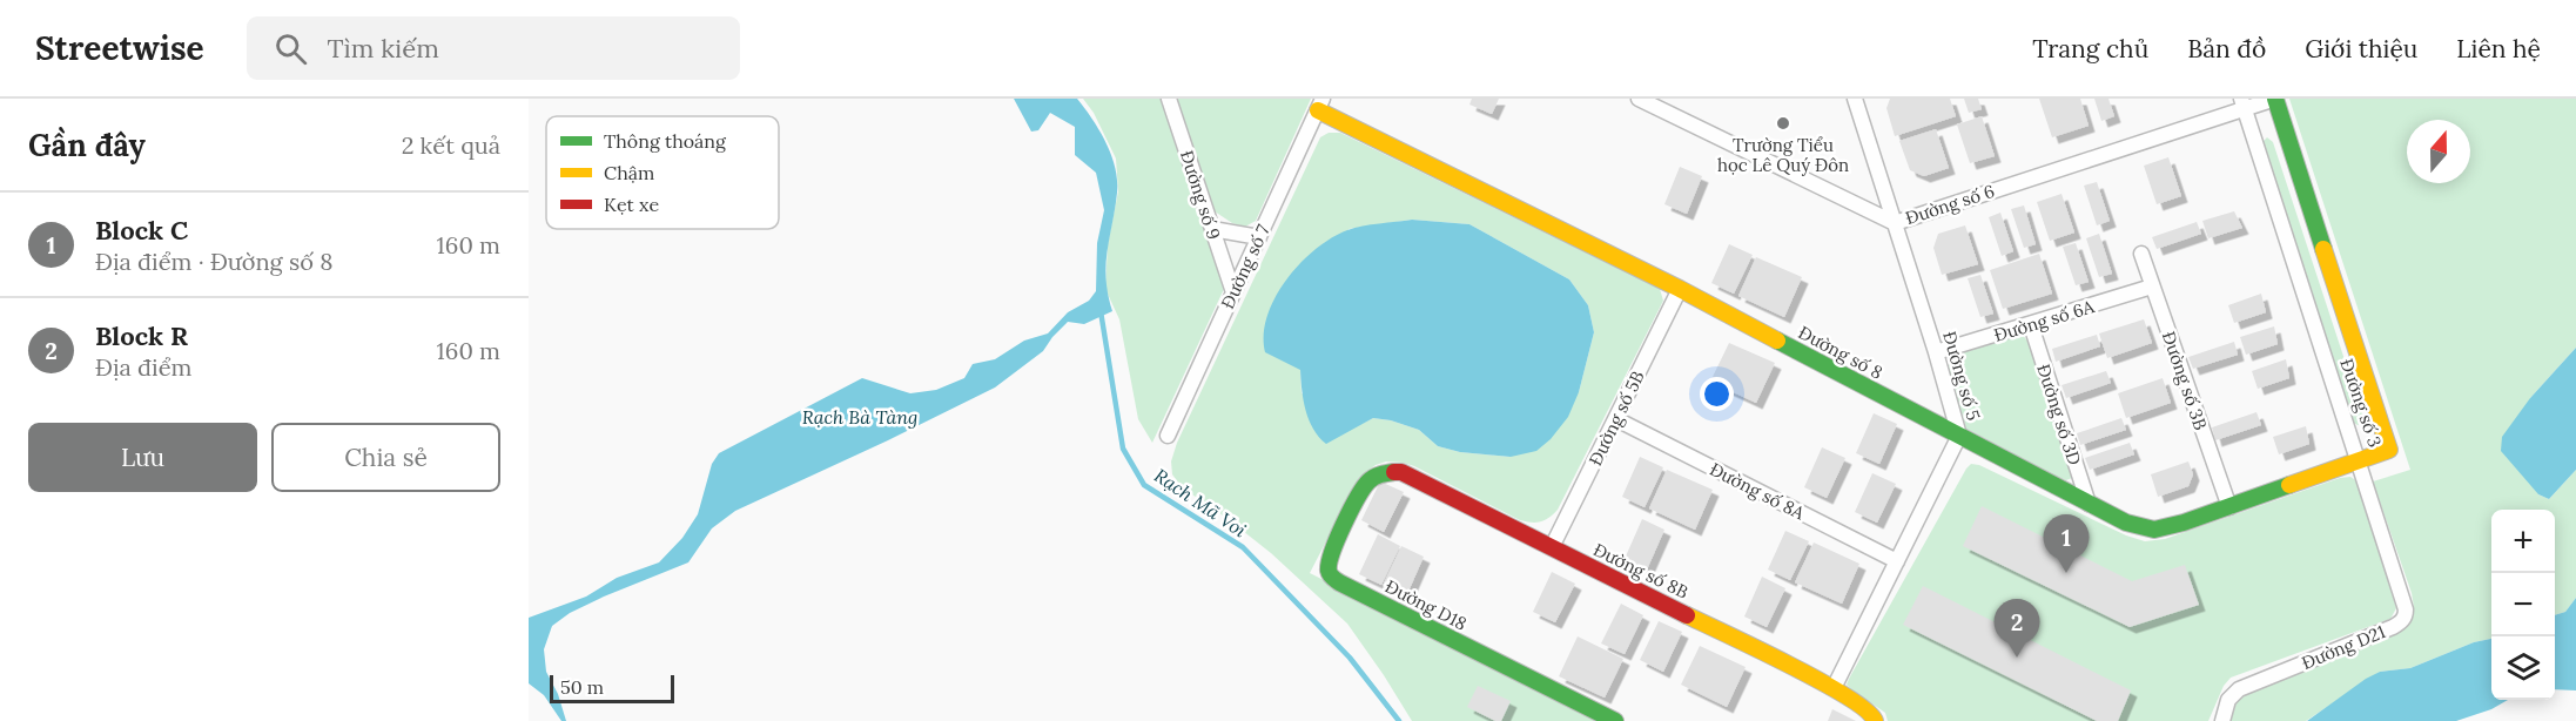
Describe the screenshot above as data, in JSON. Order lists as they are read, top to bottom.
{
  "streets": {
    "street": [
      "Đường số 9",
      "Đường số 6",
      "Đường số 7",
      "Đường số 6A",
      "Đường số 8",
      "Đường số 5",
      "Đường số 3B",
      "Đường số 3",
      "Đường số 3D",
      "Đường số 5B",
      "Đường số 8A",
      "Đường số 8B",
      "Đường D18",
      "Đường D21"
    ]
  },
  "crossings": [
    ["Đường số 9", "Đường số 7"],
    ["Đường số 6", "Đường số 5"],
    ["Đường số 6", "Đường số 3"],
    ["Đường số 7", "Đường số 8"],
    ["Đường số 6A", "Đường số 5"],
    ["Đường số 6A", "Đường số 3B"],
    ["Đường số 6A", "Đường số 3D"],
    ["Đường số 8", "Đường số 5"],
    ["Đường số 8", "Đường số 3B"],
    ["Đường số 8", "Đường số 3"],
    ["Đường số 8", "Đường số 3D"],
    ["Đường số 8", "Đường số 5B"],
    ["Đường số 8", "Đường D21"],
    ["Đường số 5", "Đường số 8A"],
    ["Đường số 5", "Đường số 8B"],
    ["Đường số 3", "Đường D21"],
    ["Đường số 5B", "Đường số 8A"],
    ["Đường số 5B", "Đường số 8B"],
    ["Đường số 8B", "Đường D18"]
  ],
  "water": ["Rạch Bà Tàng", "Rạch Mã Voi"],
  "places": ["Trường Tiểu học Lê Quý Đôn"],
  "legend": ["Thông thoáng", "Chậm", "Kẹt xe"],
  "scale_bar": "50 m",
  "north": "top",
  "page": {
    "header": "Streetwise",
    "search": "Tìm kiếm",
    "nav": [
      "Trang chủ",
      "Bản đồ",
      "Giới thiệu",
      "Liên hệ"
    ],
    "heading": ["Gần đây", "2 kết quả"],
    "list": [
      {
        "mark": "1",
        "name": "Block C",
        "note": "Địa điểm · Đường số 8",
        "value": "160 m"
      },
      {
        "mark": "2",
        "name": "Block R",
        "note": "Địa điểm",
        "value": "160 m"
      }
    ],
    "buttons": ["Lưu", "Chia sẻ"],
    "map_buttons": ["+", "−"],
    "pins": ["1", "2"],
    "scale": "50 m"
  }
}
